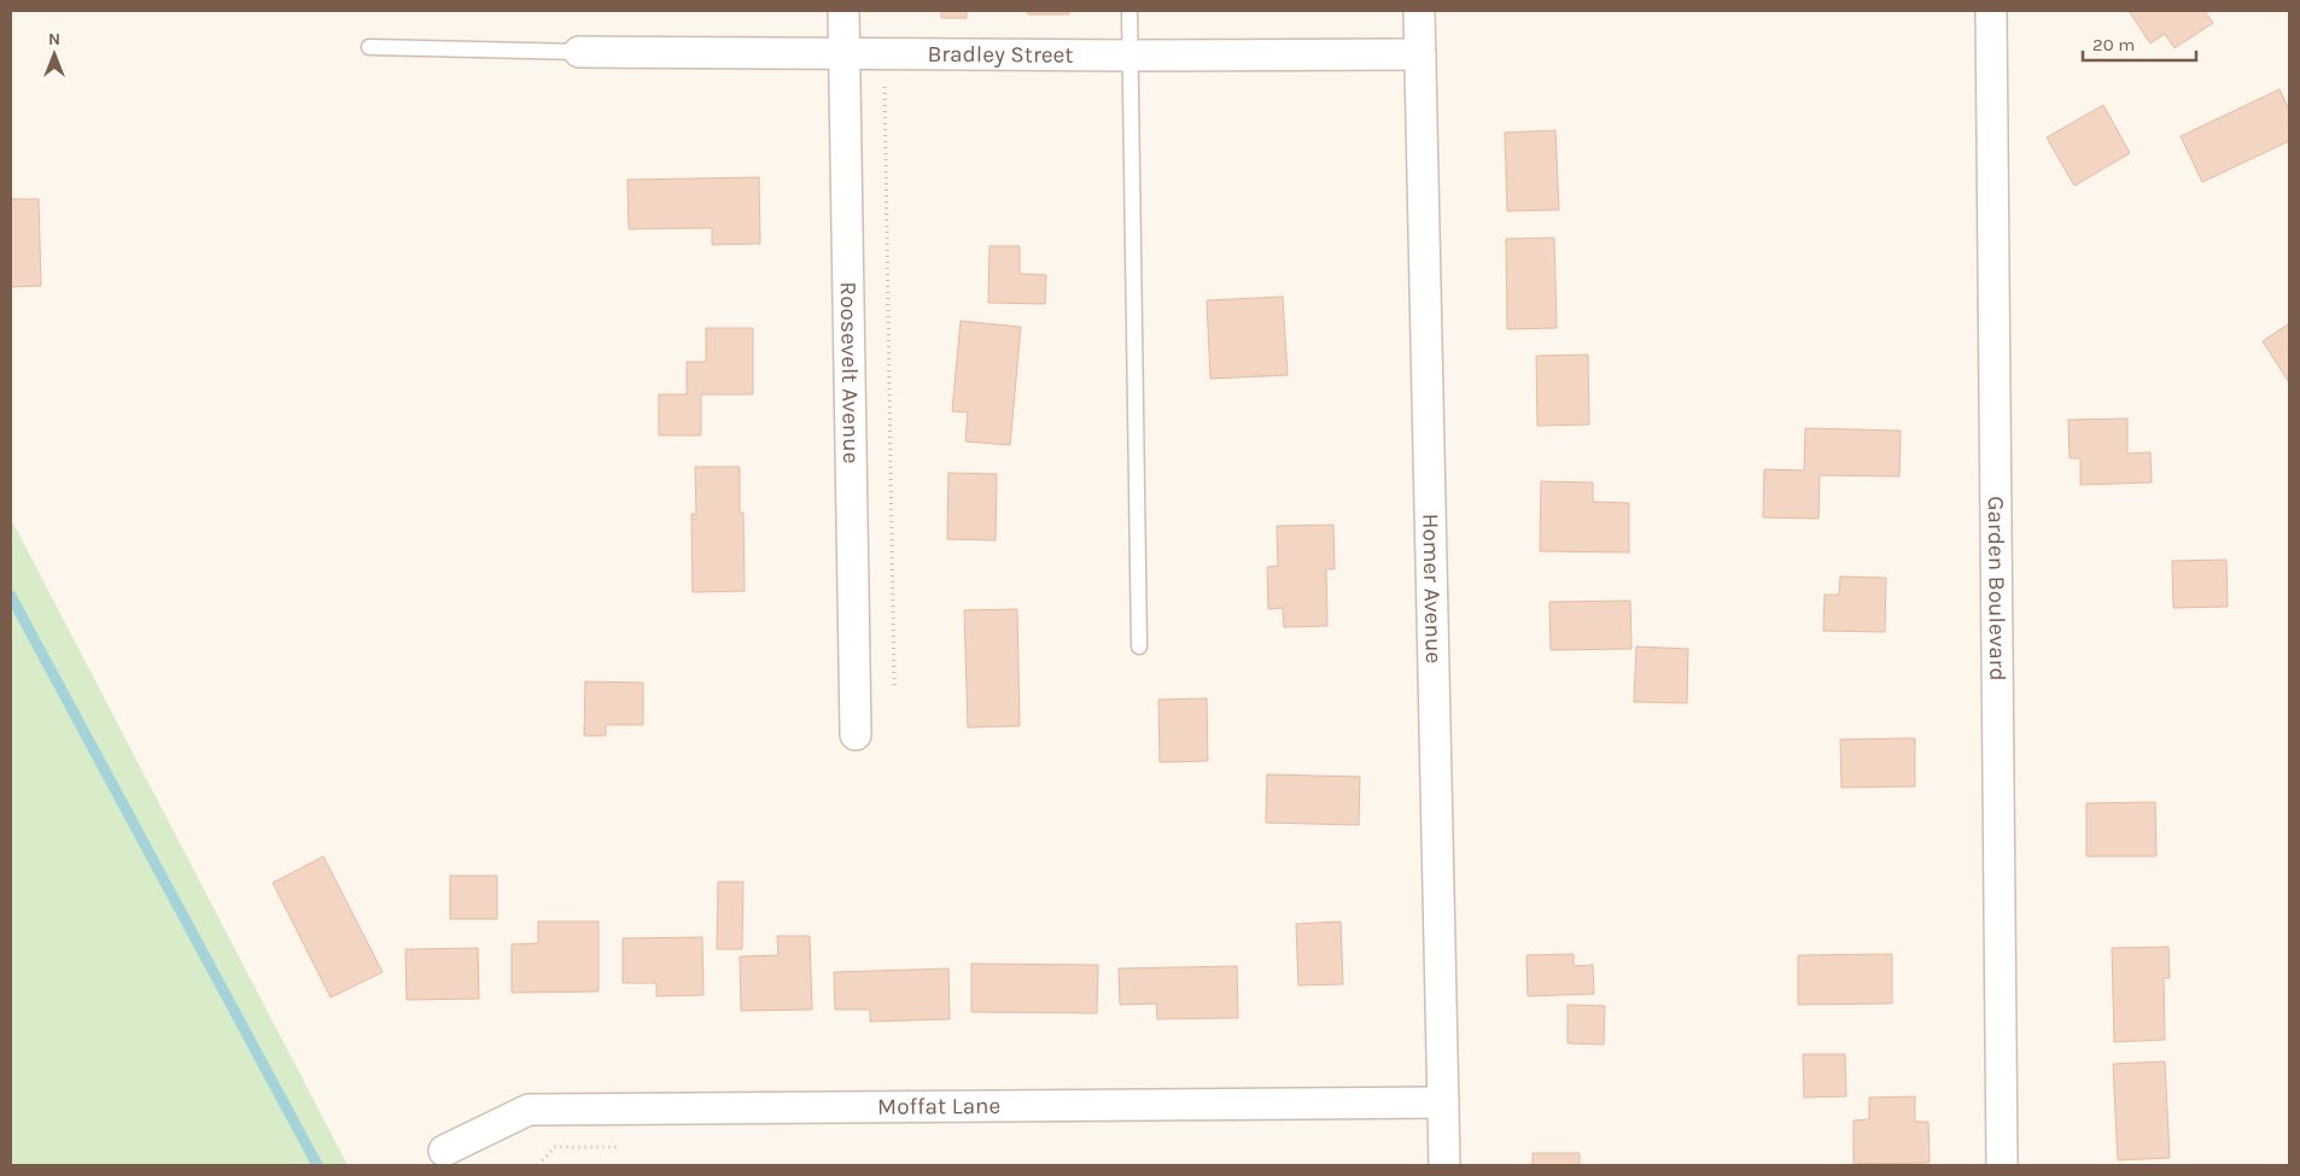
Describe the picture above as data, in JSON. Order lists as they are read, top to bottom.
{
  "streets": {
    "street": [
      "Bradley Street",
      "Roosevelt Avenue",
      "Homer Avenue",
      "Garden Boulevard",
      "Moffat Lane"
    ]
  },
  "crossings": [
    ["Bradley Street", "Roosevelt Avenue"],
    ["Bradley Street", "Homer Avenue"],
    ["Homer Avenue", "Moffat Lane"]
  ],
  "scale_bar": "20 m",
  "north": "top"
}
